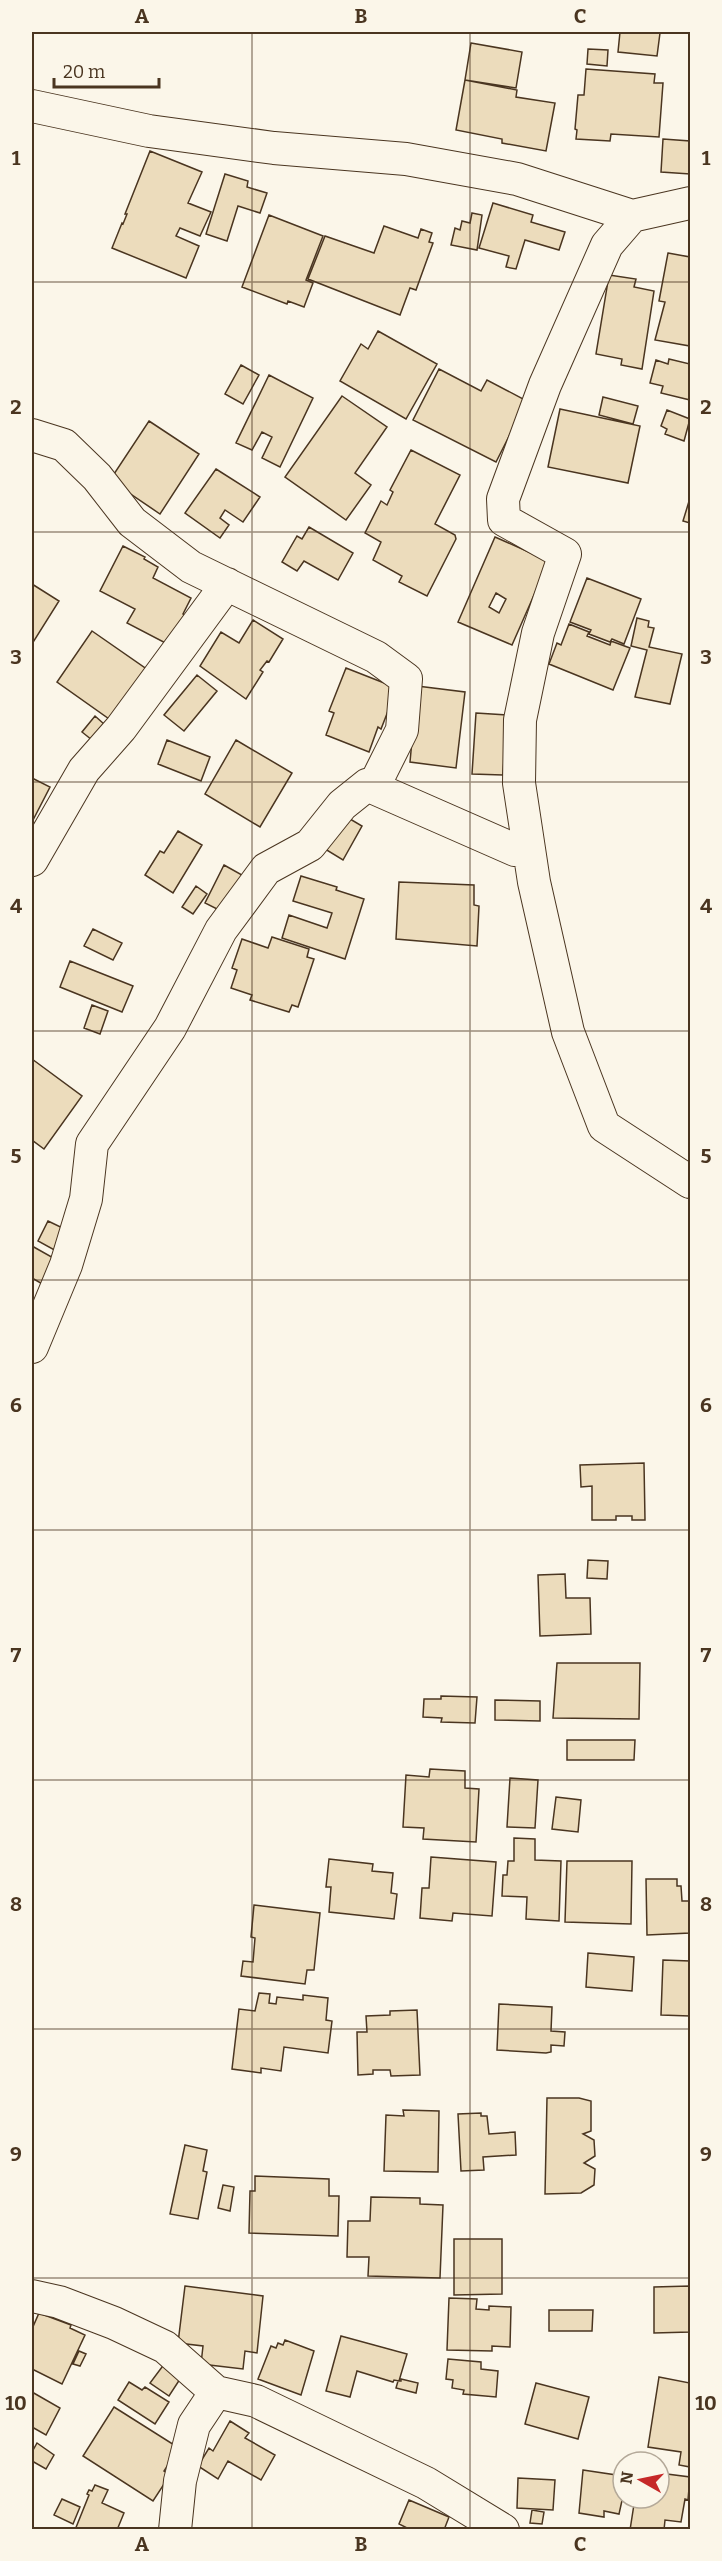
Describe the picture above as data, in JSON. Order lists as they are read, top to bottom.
{
  "scale_bar": "20 m",
  "north": "left",
  "grid": {
    "columns": ["A", "B", "C"],
    "rows": [
      "1",
      "2",
      "3",
      "4",
      "5",
      "6",
      "7",
      "8",
      "9",
      "10"
    ]
  }
}
